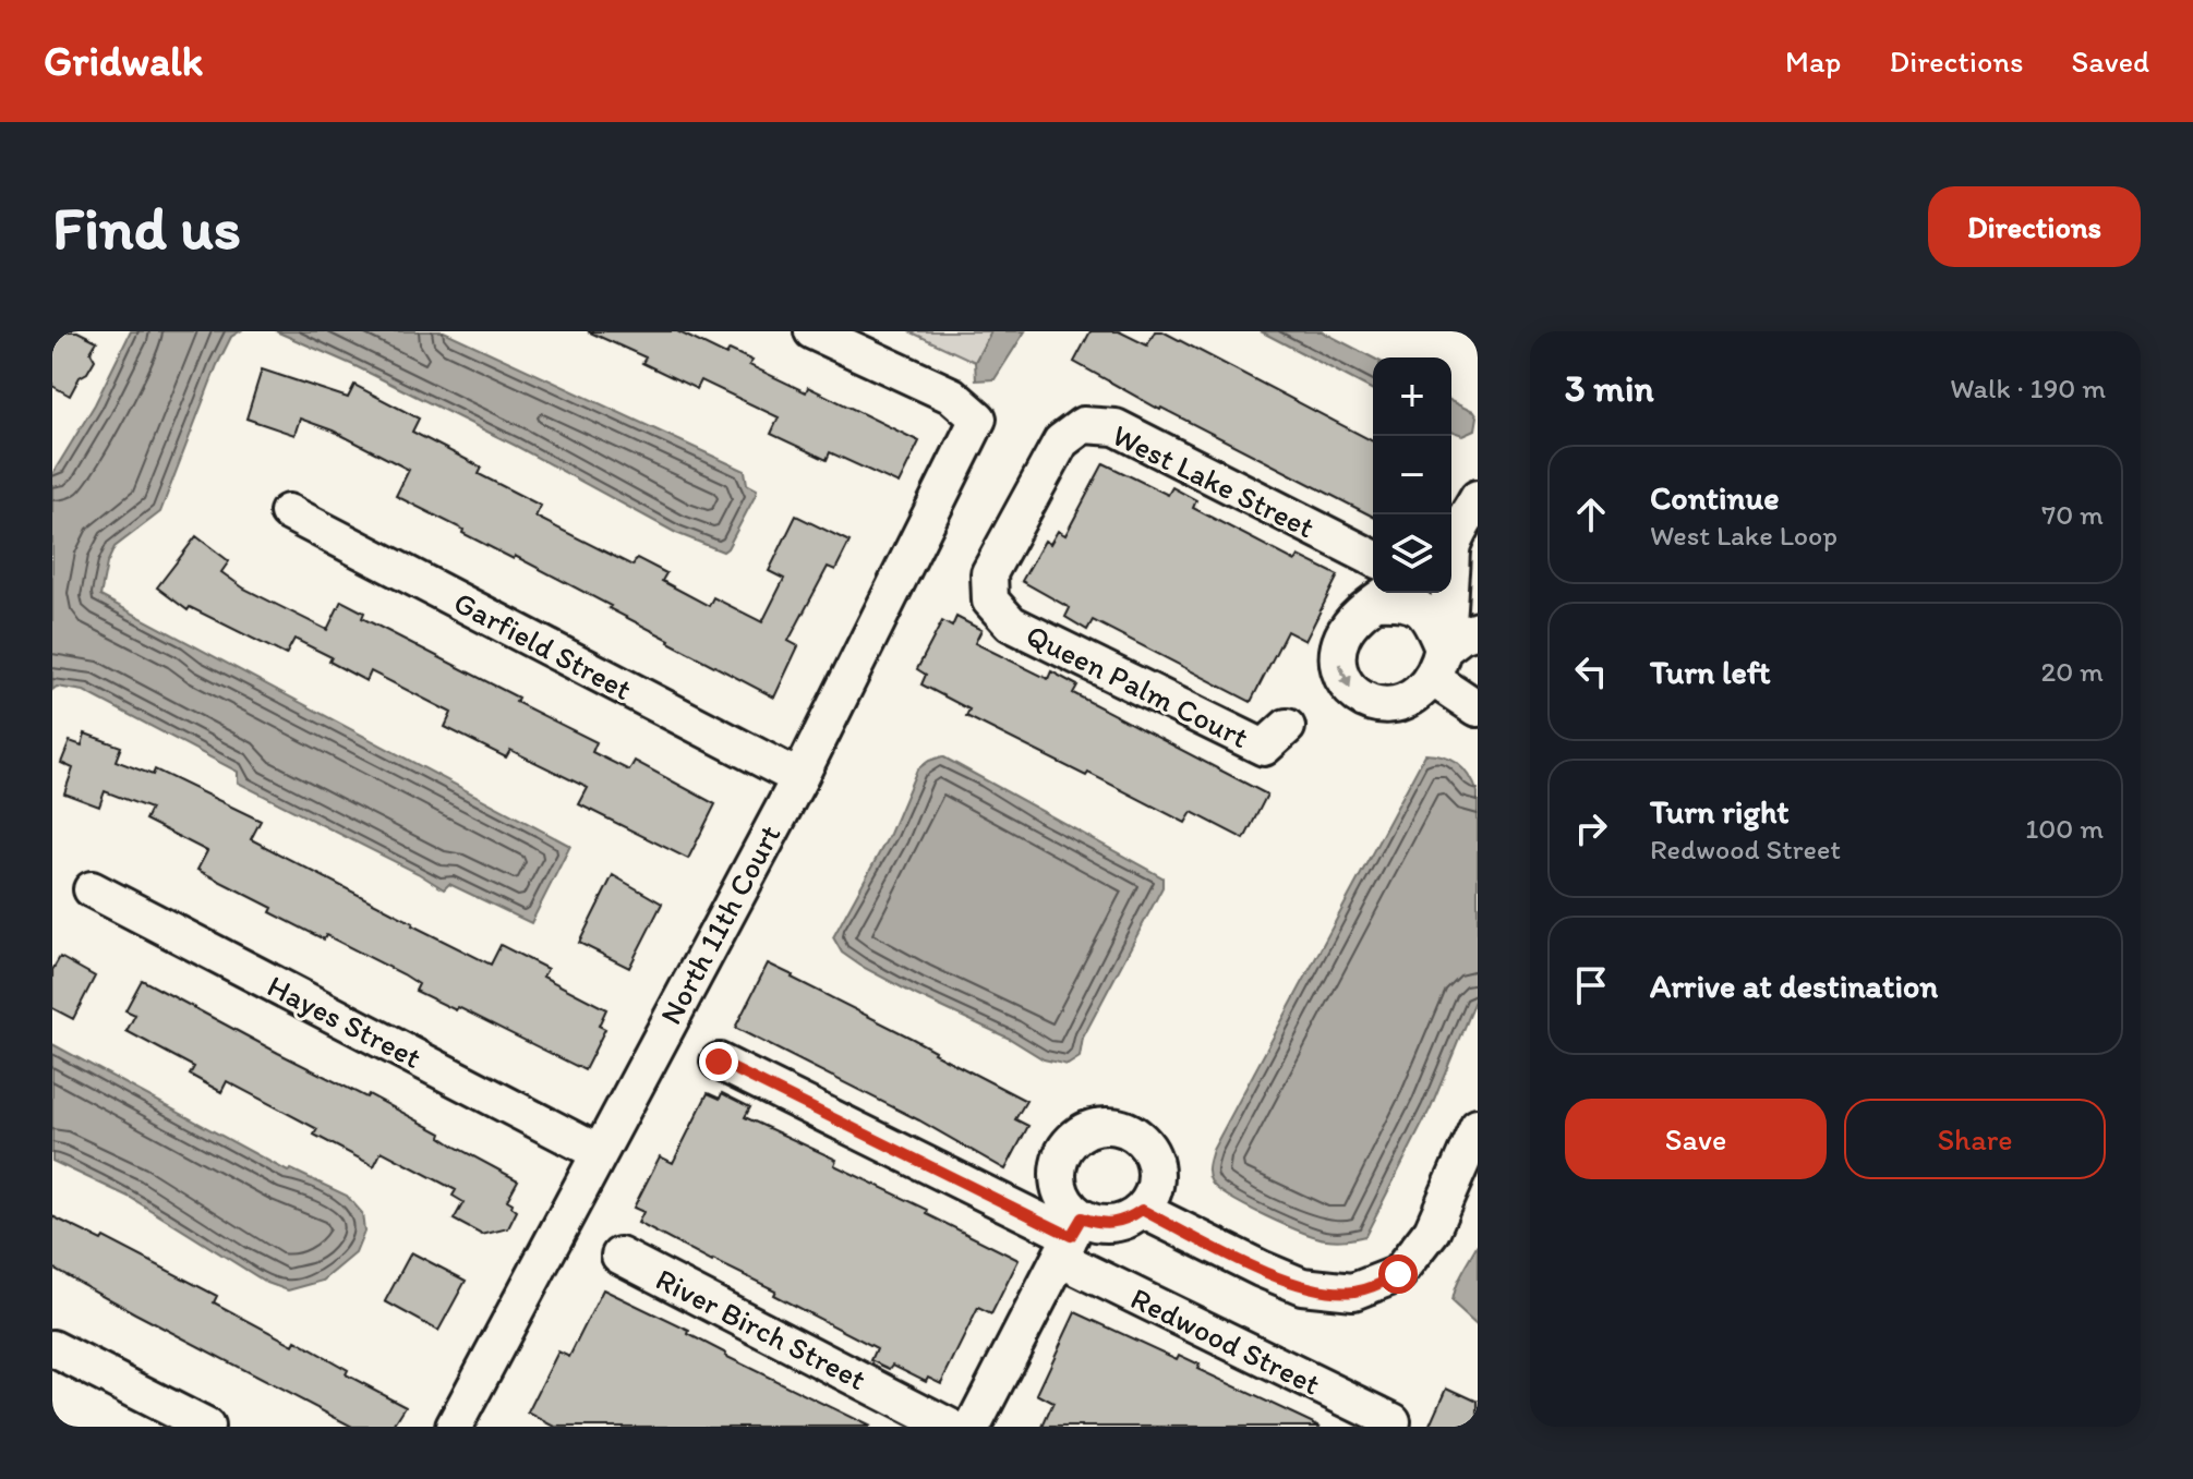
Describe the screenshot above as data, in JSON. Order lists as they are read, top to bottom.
{
  "streets": {
    "street": [
      "West Lake Street",
      "Garfield Street",
      "Queen Palm Court",
      "North 11th Court",
      "Hayes Street",
      "River Birch Street",
      "Redwood Street"
    ]
  },
  "crossings": [
    ["West Lake Street", "Queen Palm Court"],
    ["Garfield Street", "North 11th Court"],
    ["North 11th Court", "Hayes Street"]
  ],
  "page": {
    "header": "Gridwalk",
    "nav": ["Map", "Directions", "Saved"],
    "buttons": [
      "Directions",
      ["Save", "Share"]
    ],
    "title": "Find us",
    "heading": ["3 min", "Walk · 190 m"],
    "map_buttons": ["+", "−"],
    "list": [
      ["Continue", "West Lake Loop", "70 m"],
      ["Turn left", "20 m"],
      ["Turn right", "Redwood Street", "100 m"],
      "Arrive at destination"
    ]
  }
}
